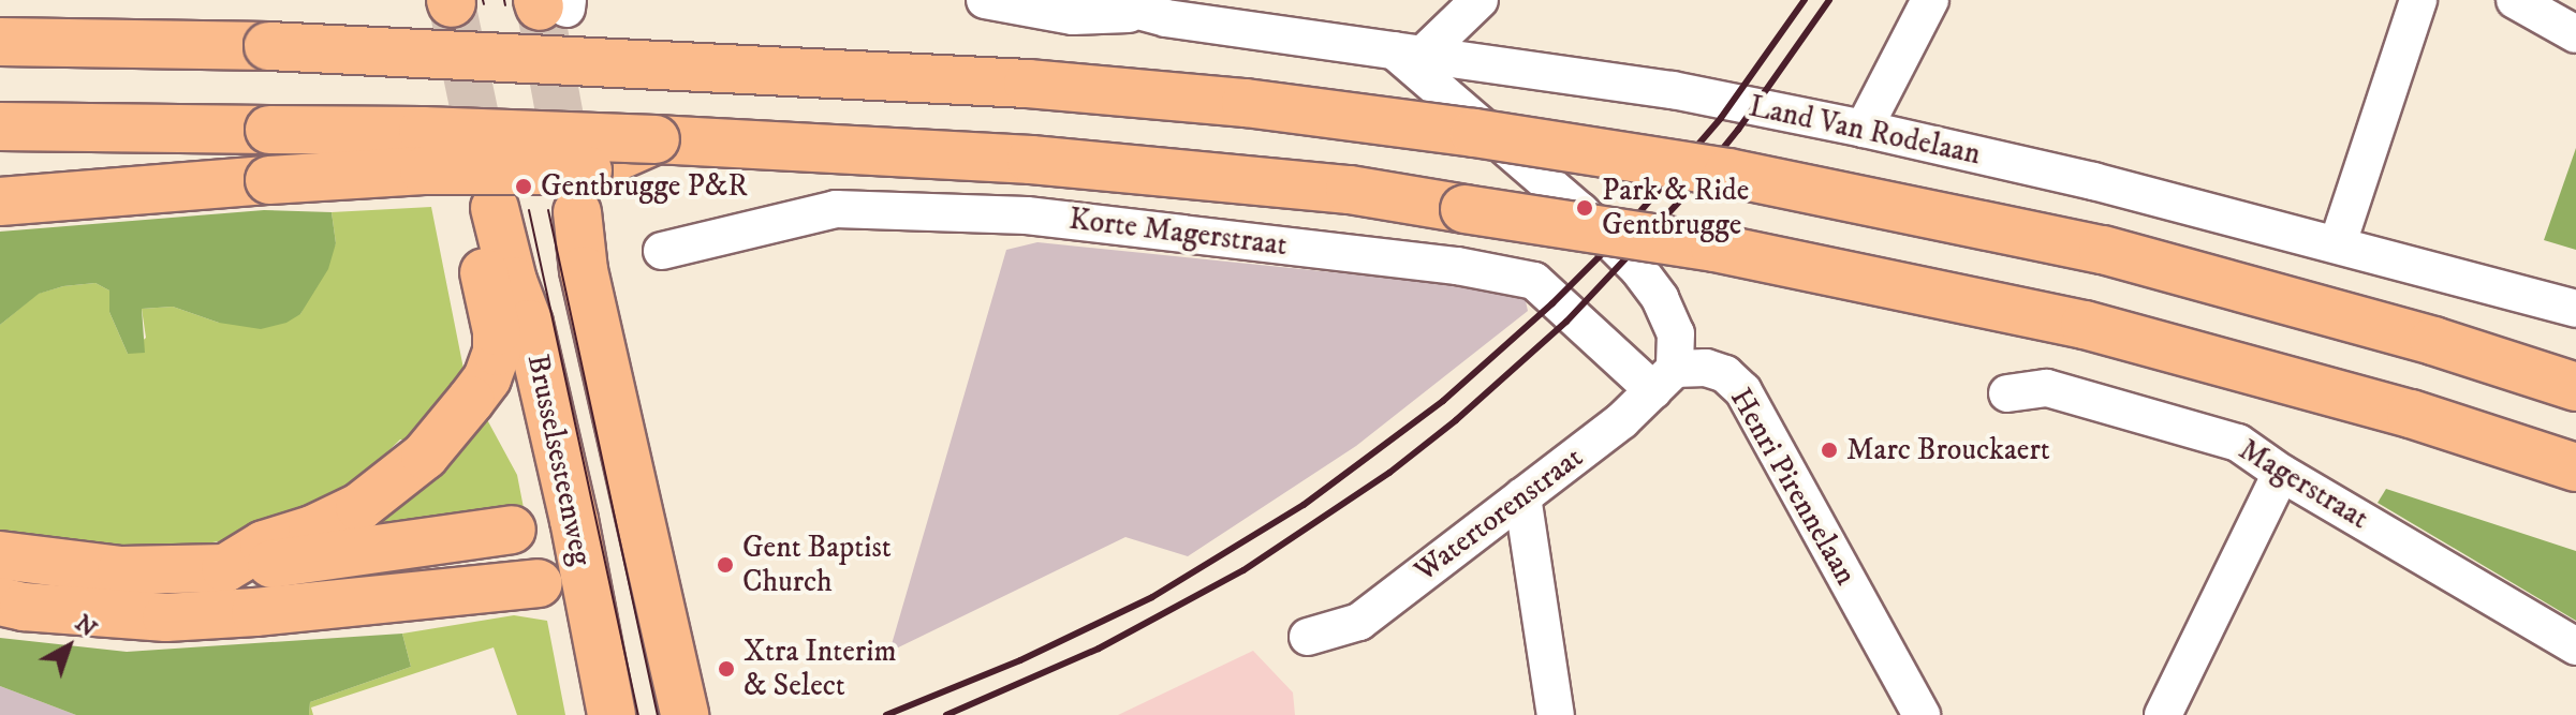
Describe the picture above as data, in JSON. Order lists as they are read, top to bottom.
{
  "streets": {
    "main road": ["Brusselsesteenweg"],
    "street": [
      "Land Van Rodelaan",
      "Korte Magerstraat",
      "Magerstraat",
      "Henri Pirennelaan",
      "Watertorenstraat"
    ]
  },
  "crossings": [
    ["Korte Magerstraat", "Henri Pirennelaan"],
    ["Korte Magerstraat", "Watertorenstraat"],
    ["Henri Pirennelaan", "Watertorenstraat"]
  ],
  "places": [
    "Gentbrugge P&R",
    "Park & Ride Gentbrugge",
    "Marc Brouckaert",
    "Gent Baptist Church",
    "Xtra Interim & Select"
  ],
  "north": "top right"
}
